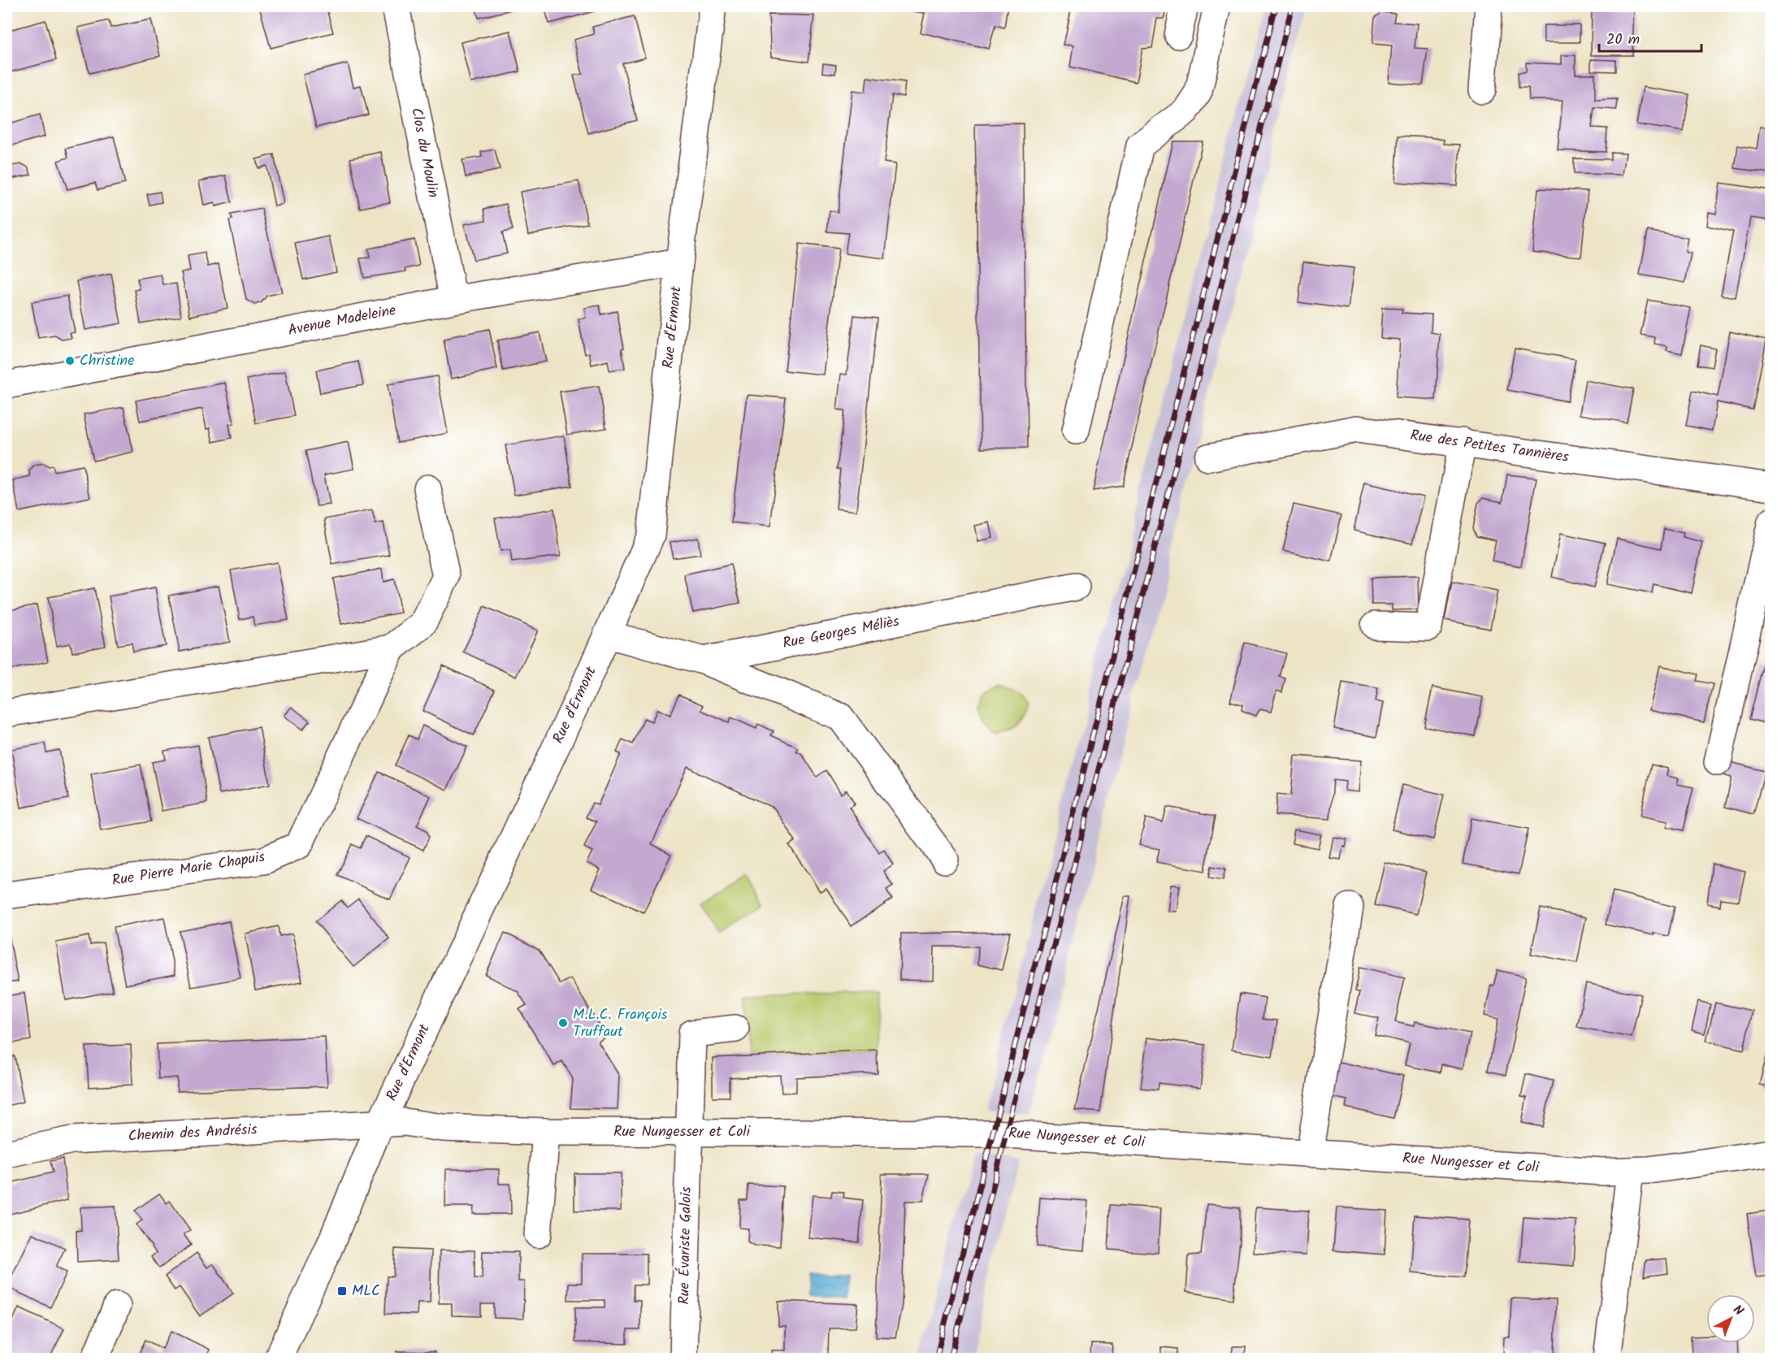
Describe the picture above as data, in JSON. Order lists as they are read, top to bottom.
{
  "streets": {
    "street": [
      "Clos du Moulin",
      "Avenue Madeleine",
      "Rue d'Ermont",
      "Rue des Petites Tannières",
      "Rue Georges Méliès",
      "Rue Pierre Marie Chapuis",
      "Rue Nungesser et Coli",
      "Chemin des Andrésis",
      "Rue Évariste Galois"
    ]
  },
  "crossings": [
    ["Clos du Moulin", "Avenue Madeleine"],
    ["Avenue Madeleine", "Rue d'Ermont"],
    ["Rue d'Ermont", "Rue Georges Méliès"],
    ["Rue d'Ermont", "Rue Nungesser et Coli"],
    ["Rue d'Ermont", "Chemin des Andrésis"],
    ["Rue Nungesser et Coli", "Chemin des Andrésis"],
    ["Rue Nungesser et Coli", "Rue Évariste Galois"]
  ],
  "places": {
    "other": ["Christine", "M.L.C. François Truffaut"],
    "transit": ["MLC"]
  },
  "scale_bar": "20 m",
  "north": "top right"
}
